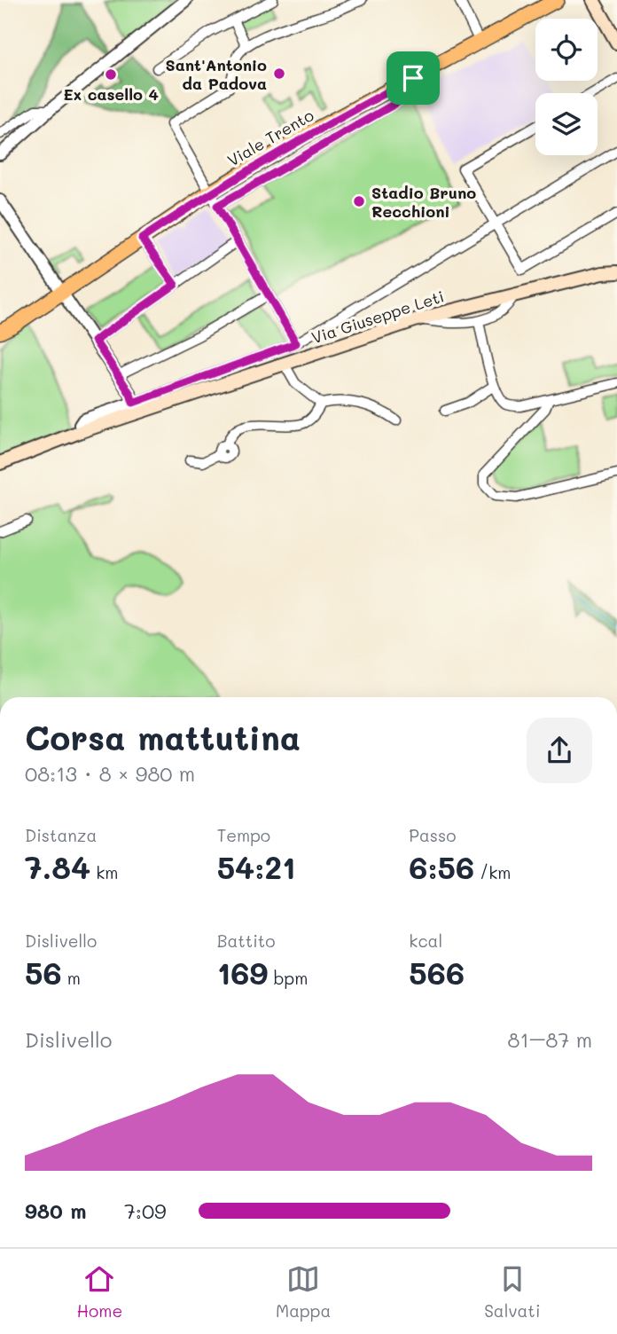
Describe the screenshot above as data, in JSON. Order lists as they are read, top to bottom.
{
  "streets": {
    "main road": ["Viale Trento", "Via Giuseppe Leti"]
  },
  "places": ["Sant'Antonio da Padova", "Ex casello 4", "Stadio Bruno Recchioni"],
  "page": {
    "heading": ["Corsa mattutina", "08:13 · 8 × 980 m"],
    "stats": [
      ["Distanza", "7.84 km"],
      ["Tempo", "54:21"],
      ["Passo", "6:56 /km"],
      ["Dislivello", "56 m"],
      ["Battito", "169 bpm"],
      ["kcal", "566"]
    ],
    "chart": ["Dislivello", "81–87 m"],
    "list": [
      {
        "name": "980 m",
        "note": "7:09"
      }
    ],
    "tabs": ["Home", "Mappa", "Salvati"]
  }
}
